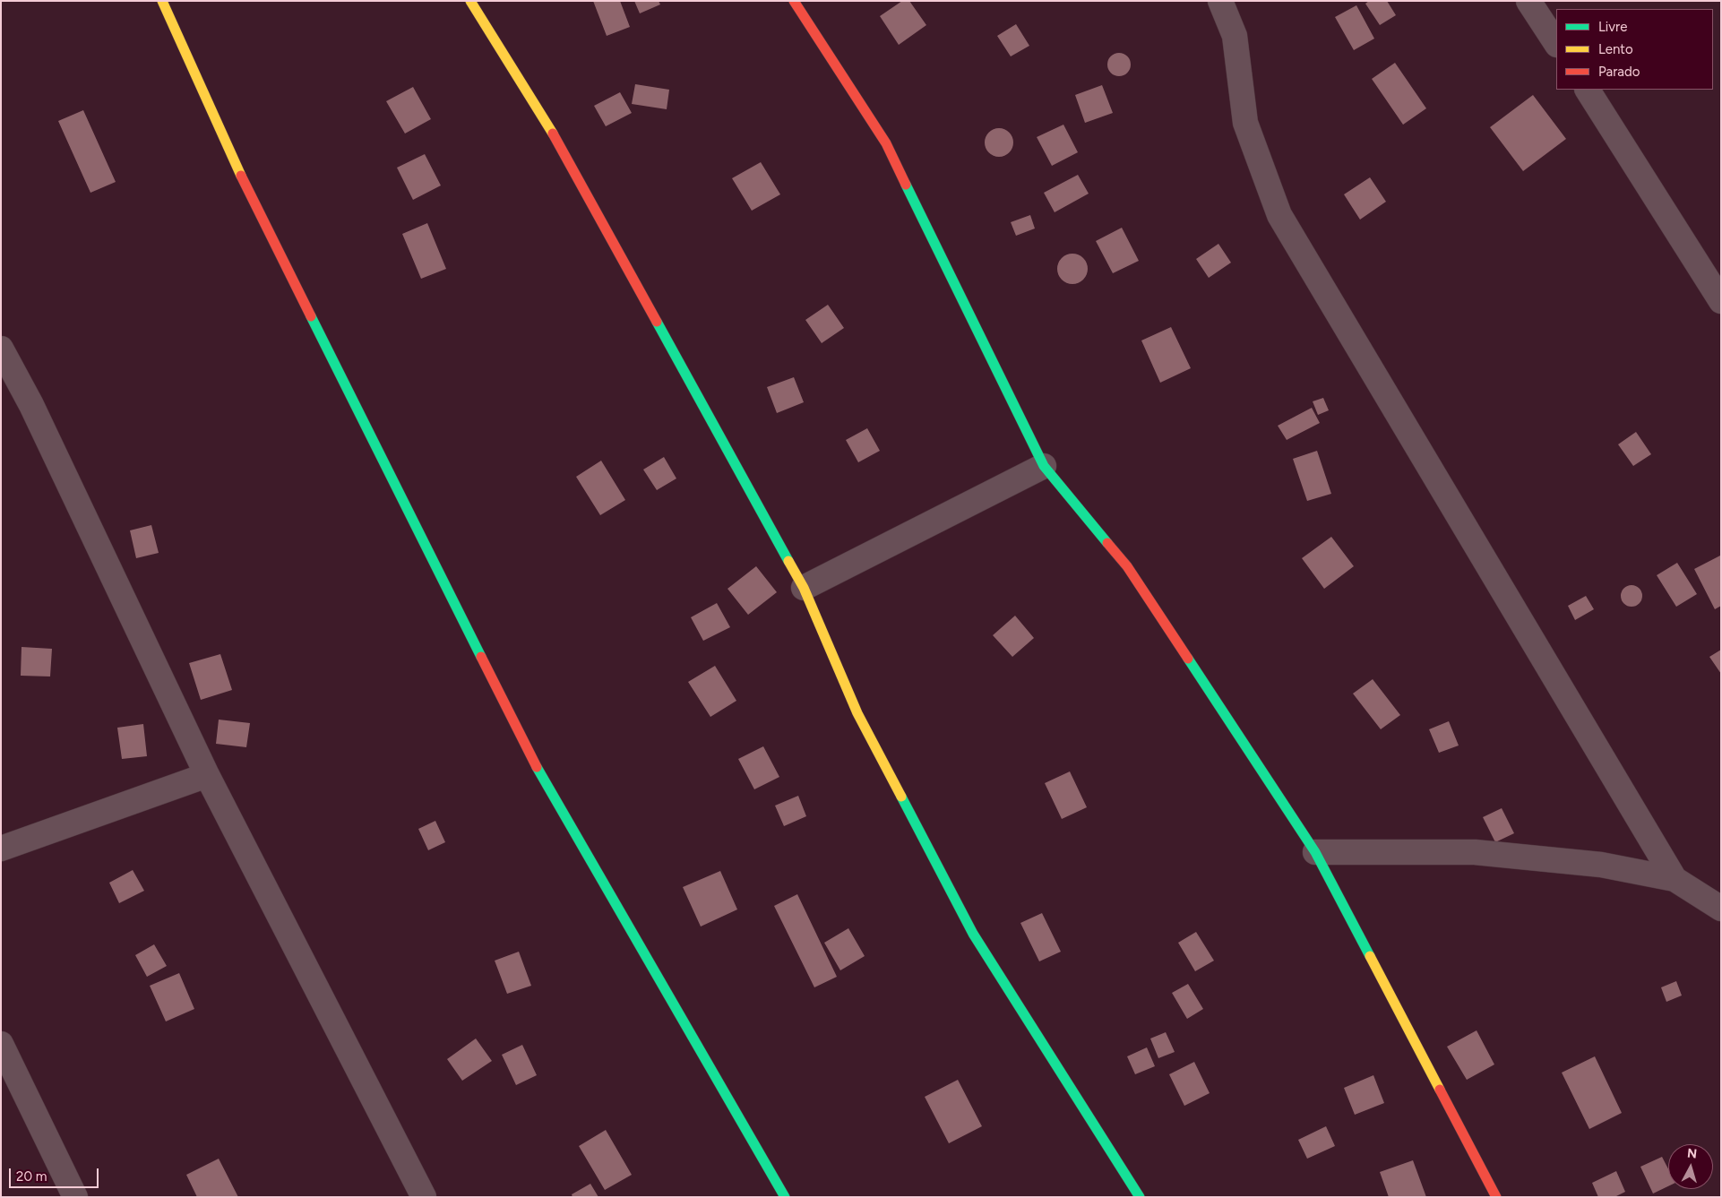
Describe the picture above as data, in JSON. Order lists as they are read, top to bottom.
{
  "legend": ["Livre", "Lento", "Parado"],
  "scale_bar": "20 m",
  "north": "top"
}
